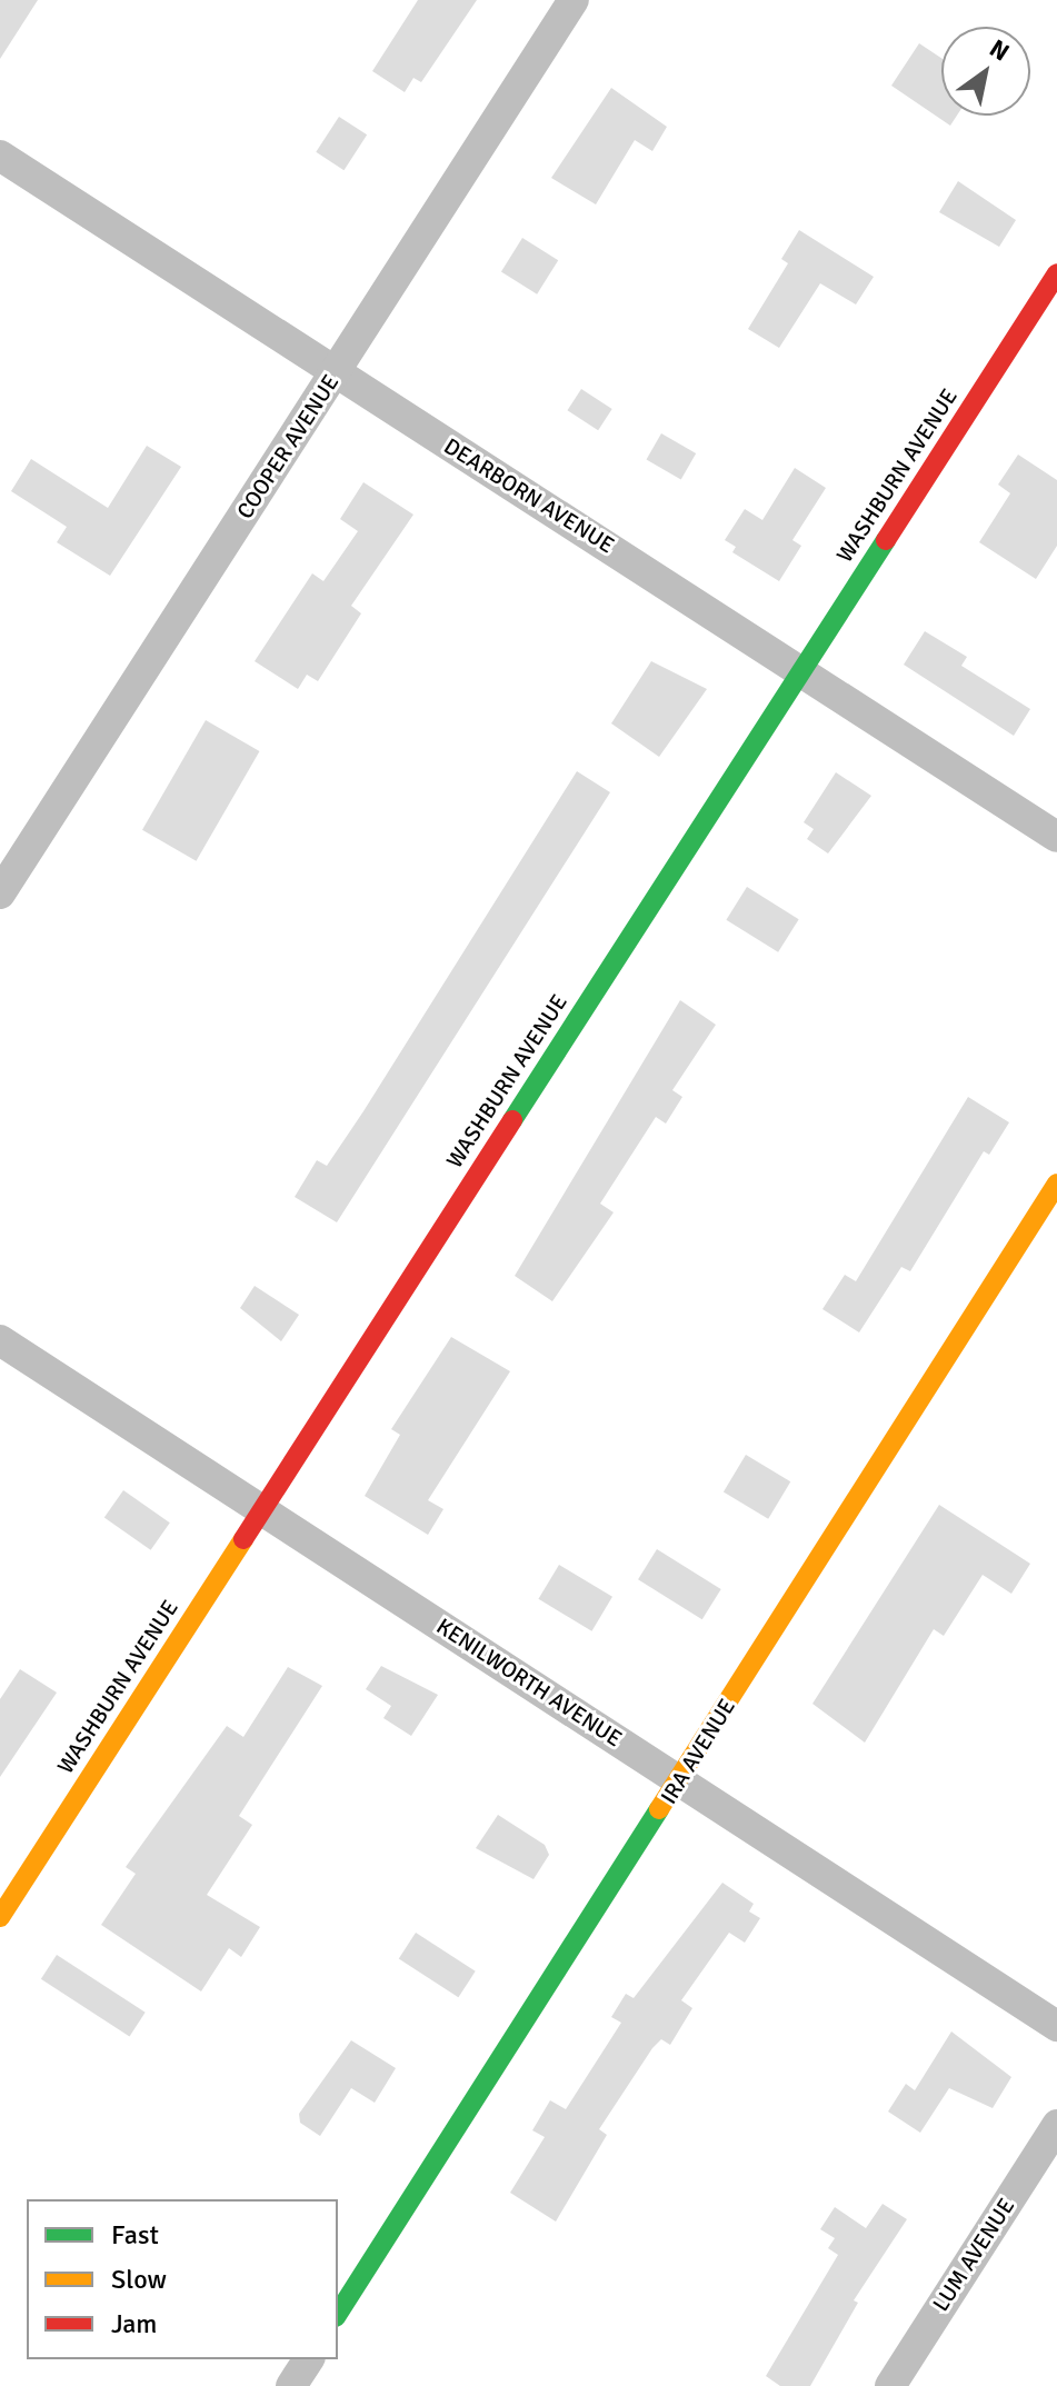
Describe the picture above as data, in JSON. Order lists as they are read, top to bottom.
{
  "streets": {
    "street": [
      "COOPER AVENUE",
      "WASHBURN AVENUE",
      "DEARBORN AVENUE",
      "KENILWORTH AVENUE",
      "IRA AVENUE",
      "LUM AVENUE"
    ]
  },
  "crossings": [
    ["COOPER AVENUE", "DEARBORN AVENUE"],
    ["WASHBURN AVENUE", "DEARBORN AVENUE"],
    ["WASHBURN AVENUE", "KENILWORTH AVENUE"],
    ["KENILWORTH AVENUE", "IRA AVENUE"]
  ],
  "legend": ["Fast", "Slow", "Jam"],
  "north": "top right"
}
